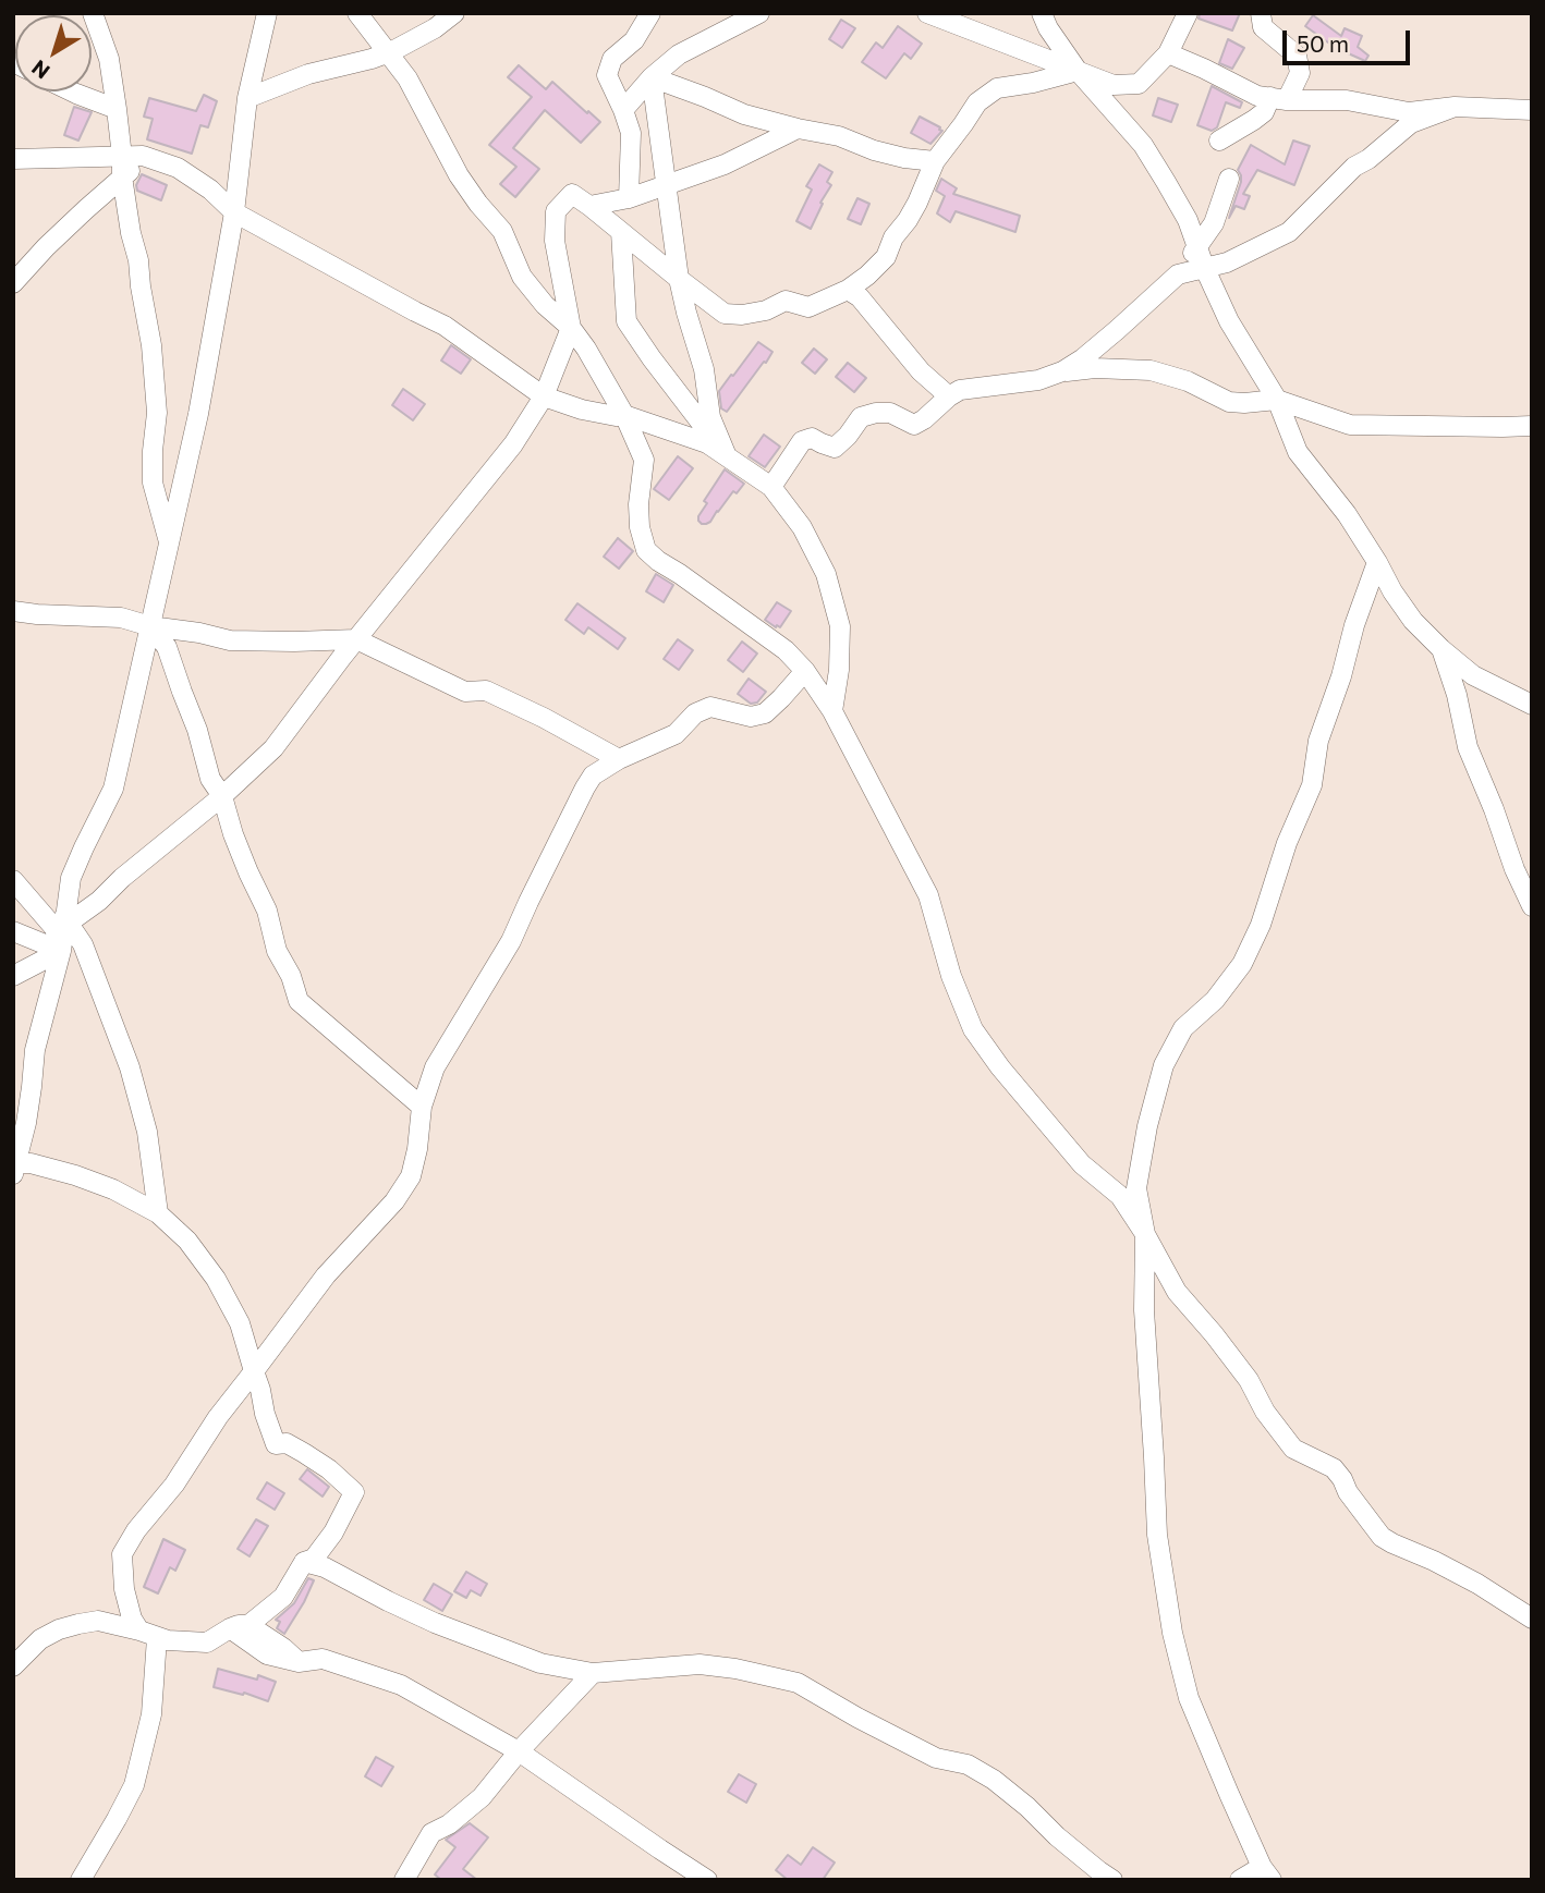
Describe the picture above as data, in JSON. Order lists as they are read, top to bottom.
{
  "scale_bar": "50 m",
  "north": "bottom left"
}
